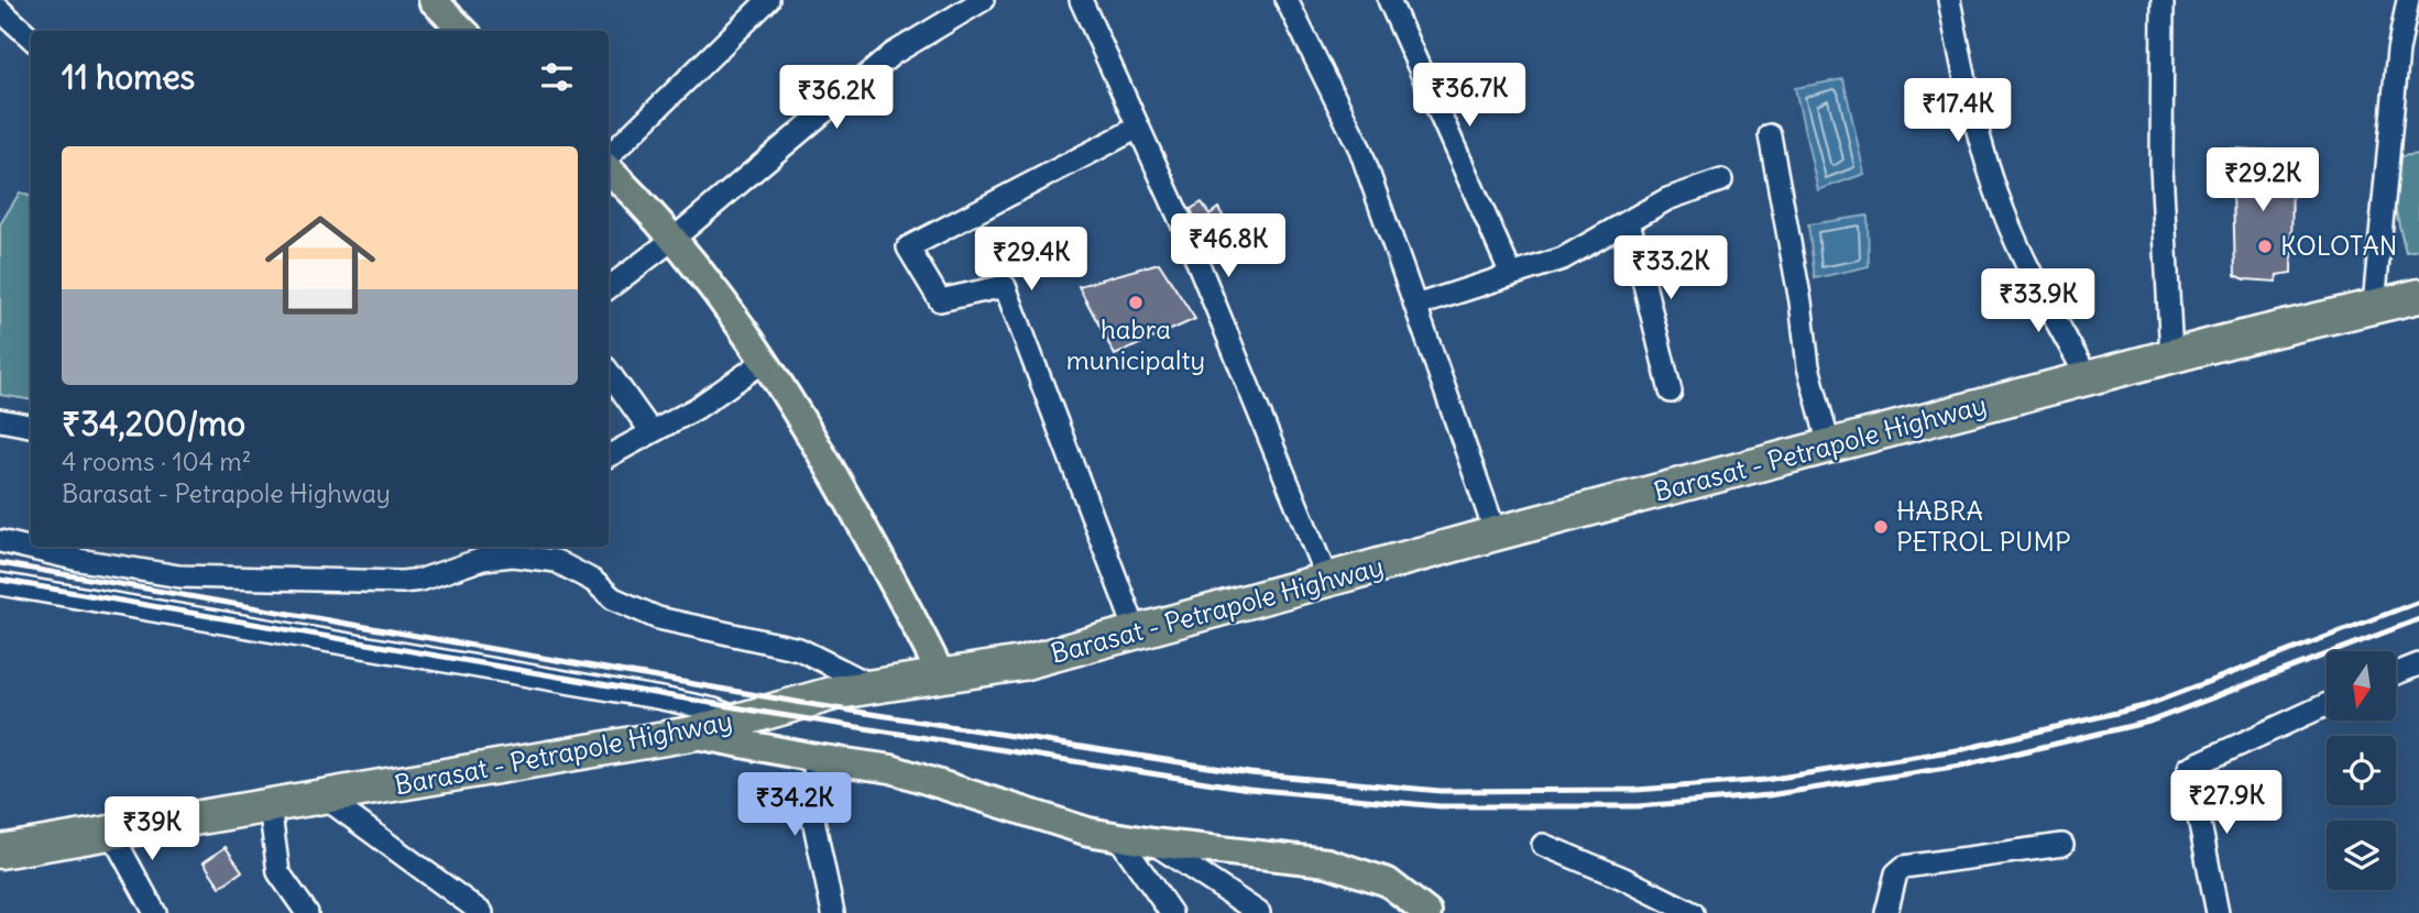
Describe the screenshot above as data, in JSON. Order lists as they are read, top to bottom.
{
  "streets": {
    "highway": ["Barasat - Petrapole Highway"]
  },
  "places": ["KOLOTAN", "habra municipalty", "HABRA PETROL PUMP"],
  "north": "bottom",
  "page": {
    "heading": "11 homes",
    "price": [
      "₹36.7K",
      "₹36.2K",
      "₹17.4K",
      "₹29.2K",
      "₹46.8K",
      "₹29.4K",
      "₹33.2K",
      "₹33.9K",
      "₹27.9K",
      "₹34.2K",
      "₹39K"
    ],
    "list": [
      {
        "name": "₹34,200/mo",
        "note": "4 rooms · 104 m² · Barasat - Petrapole Highway"
      }
    ]
  }
}
